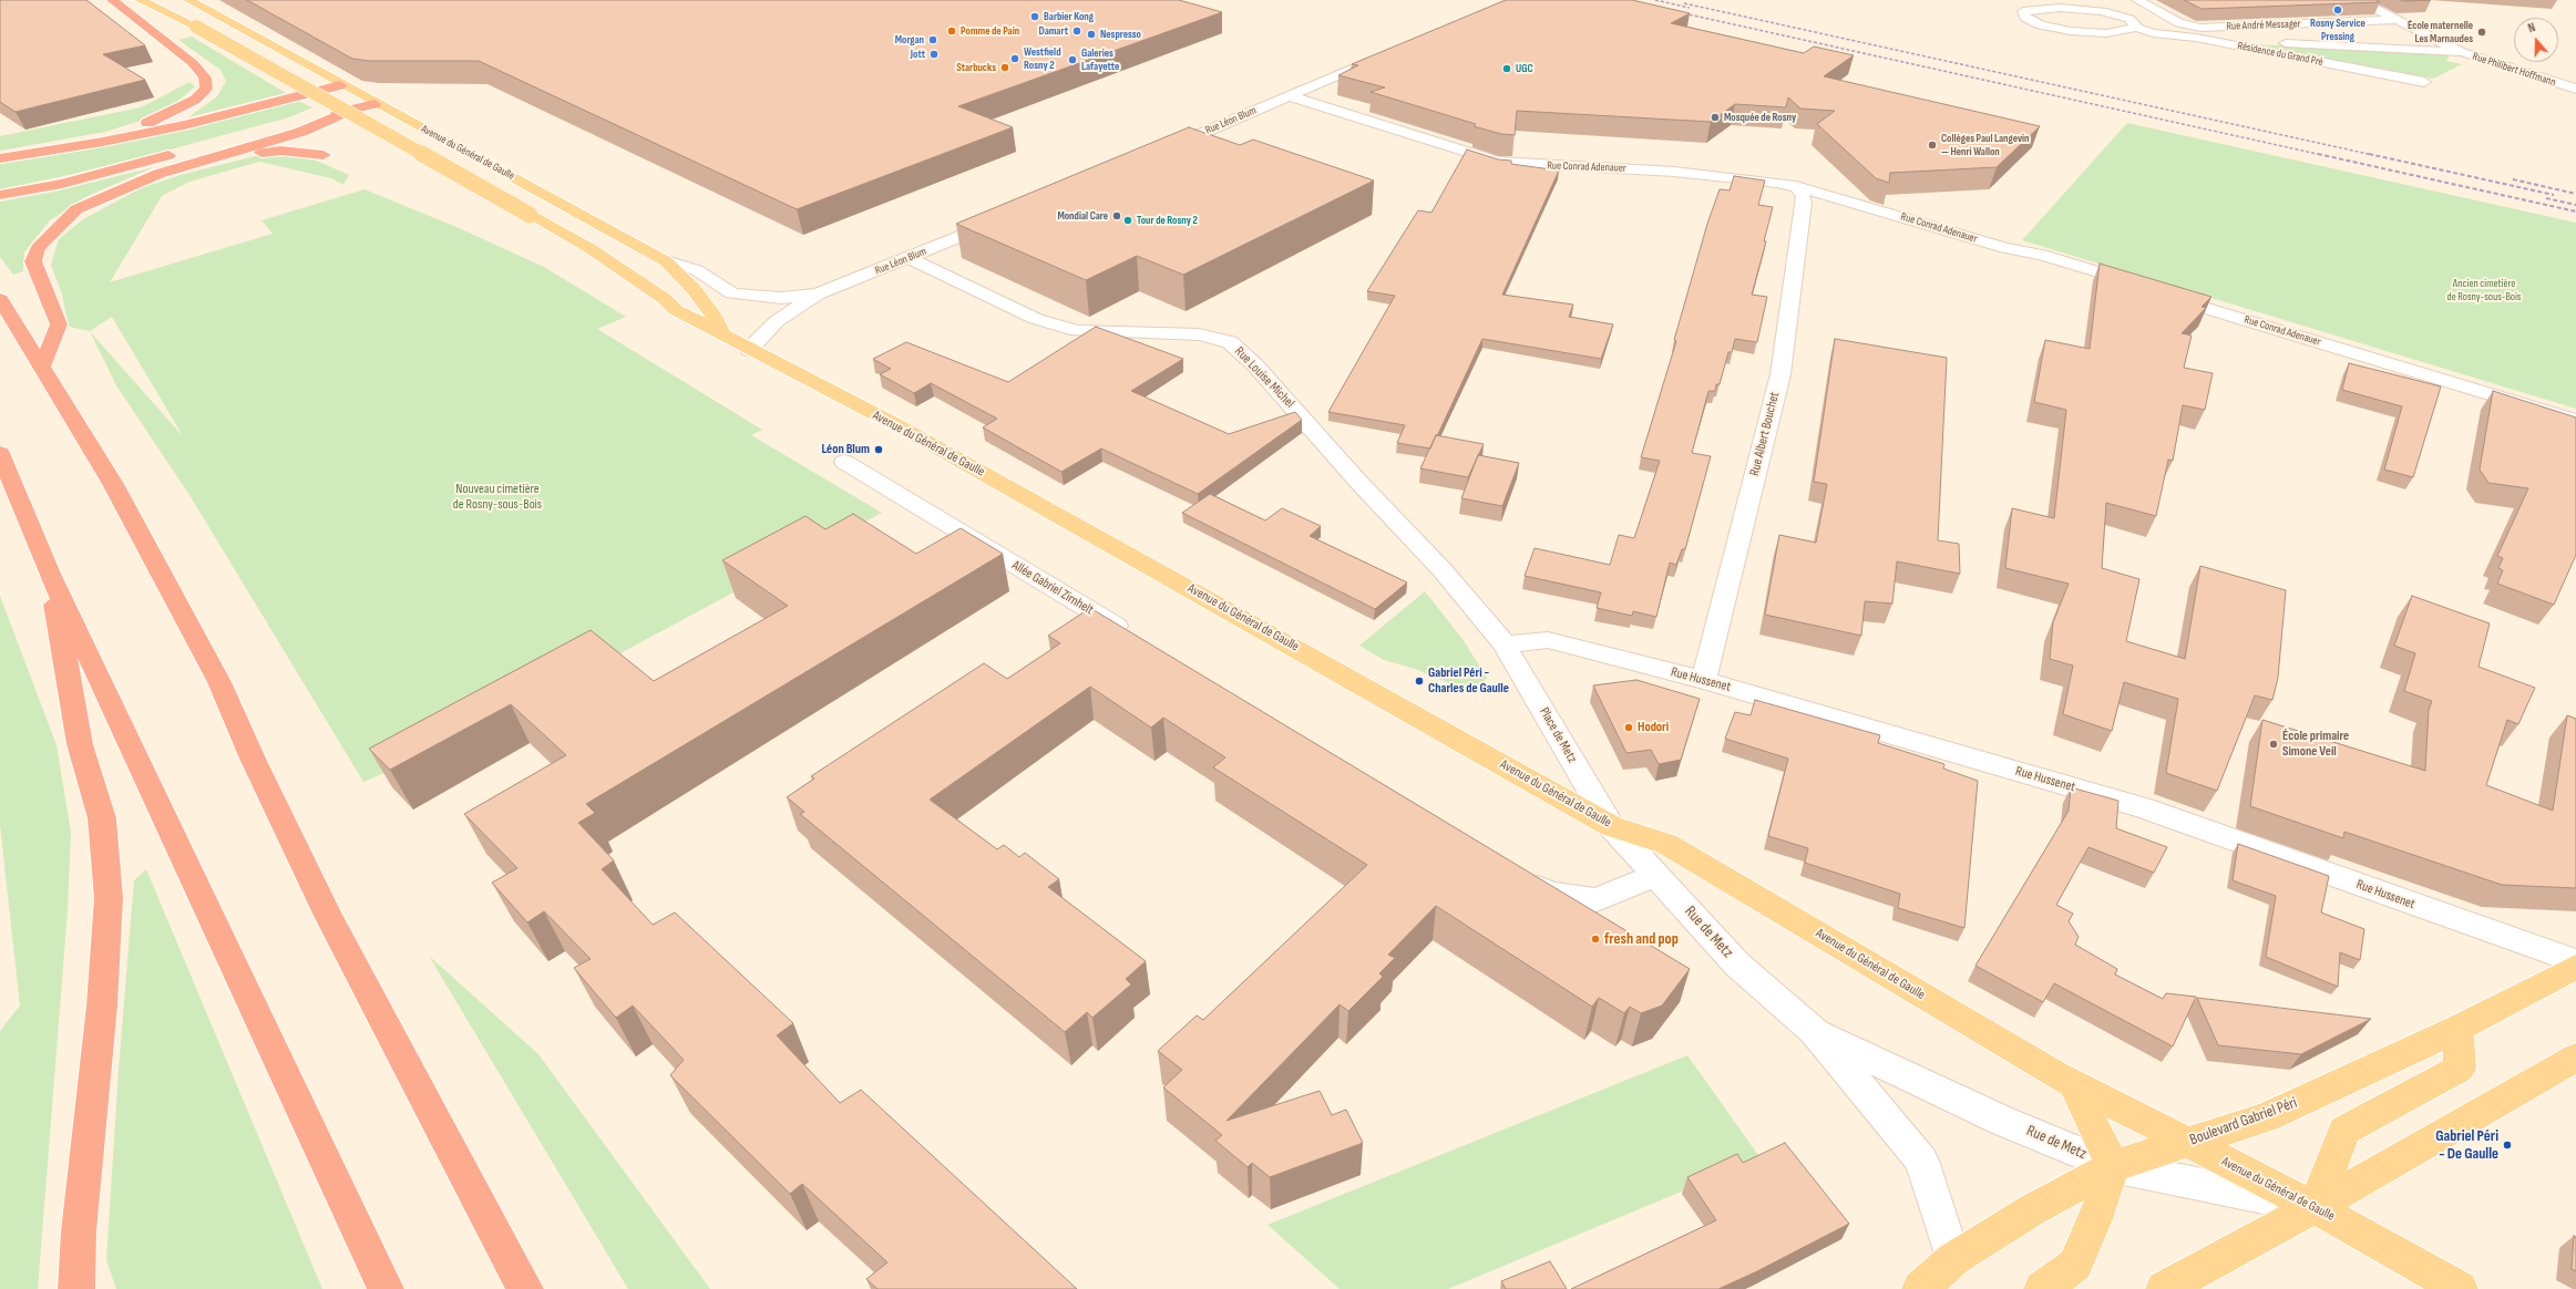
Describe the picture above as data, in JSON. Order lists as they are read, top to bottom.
{
  "streets": {
    "main road": ["Avenue du Général de Gaulle", "Boulevard Gabriel Péri"],
    "street": [
      "Rue André Messager",
      "Résidence du Grand Pré",
      "Rue Philibert Hoffmann",
      "Rue Léon Blum",
      "Rue Conrad Adenauer",
      "Rue Louise Michel",
      "Rue Albert Bouchet",
      "Allée Gabriel Zirnhelt",
      "Rue Hussenet",
      "Place de Metz",
      "Rue de Metz"
    ]
  },
  "crossings": [
    ["Rue André Messager", "Rue Philibert Hoffmann"],
    ["Rue Léon Blum", "Avenue du Général de Gaulle"],
    ["Rue Léon Blum", "Rue Conrad Adenauer"],
    ["Rue Léon Blum", "Rue Louise Michel"],
    ["Avenue du Général de Gaulle", "Place de Metz"],
    ["Avenue du Général de Gaulle", "Rue de Metz"],
    ["Avenue du Général de Gaulle", "Boulevard Gabriel Péri"],
    ["Rue Conrad Adenauer", "Rue Albert Bouchet"],
    ["Rue Louise Michel", "Rue Hussenet"],
    ["Rue Louise Michel", "Place de Metz"],
    ["Rue Albert Bouchet", "Rue Hussenet"],
    ["Rue Hussenet", "Place de Metz"],
    ["Place de Metz", "Rue de Metz"],
    ["Rue de Metz", "Boulevard Gabriel Péri"]
  ],
  "parks": ["Ancien cimetière de Rosny-sous-Bois", "Nouveau cimetière de Rosny-sous-Bois"],
  "places": [
    "Rosny Service Pressing",
    "Barbier Kong",
    "Pomme de Pain",
    "Damart",
    "École maternelle Les Marnaudes",
    "Nespresso",
    "Morgan",
    "Jott",
    "Westfield Rosny 2",
    "Galeries Lafayette",
    "Starbucks",
    "UGC",
    "Mosquée de Rosny",
    "Collèges Paul Langevin — Henri Wallon",
    "Mondial Care",
    "Tour de Rosny 2",
    "Léon Blum",
    "Gabriel Péri - Charles de Gaulle",
    "Hodori",
    "École primaire Simone Veil",
    "fresh and pop",
    "Gabriel Péri - De Gaulle"
  ],
  "north": "top"
}
